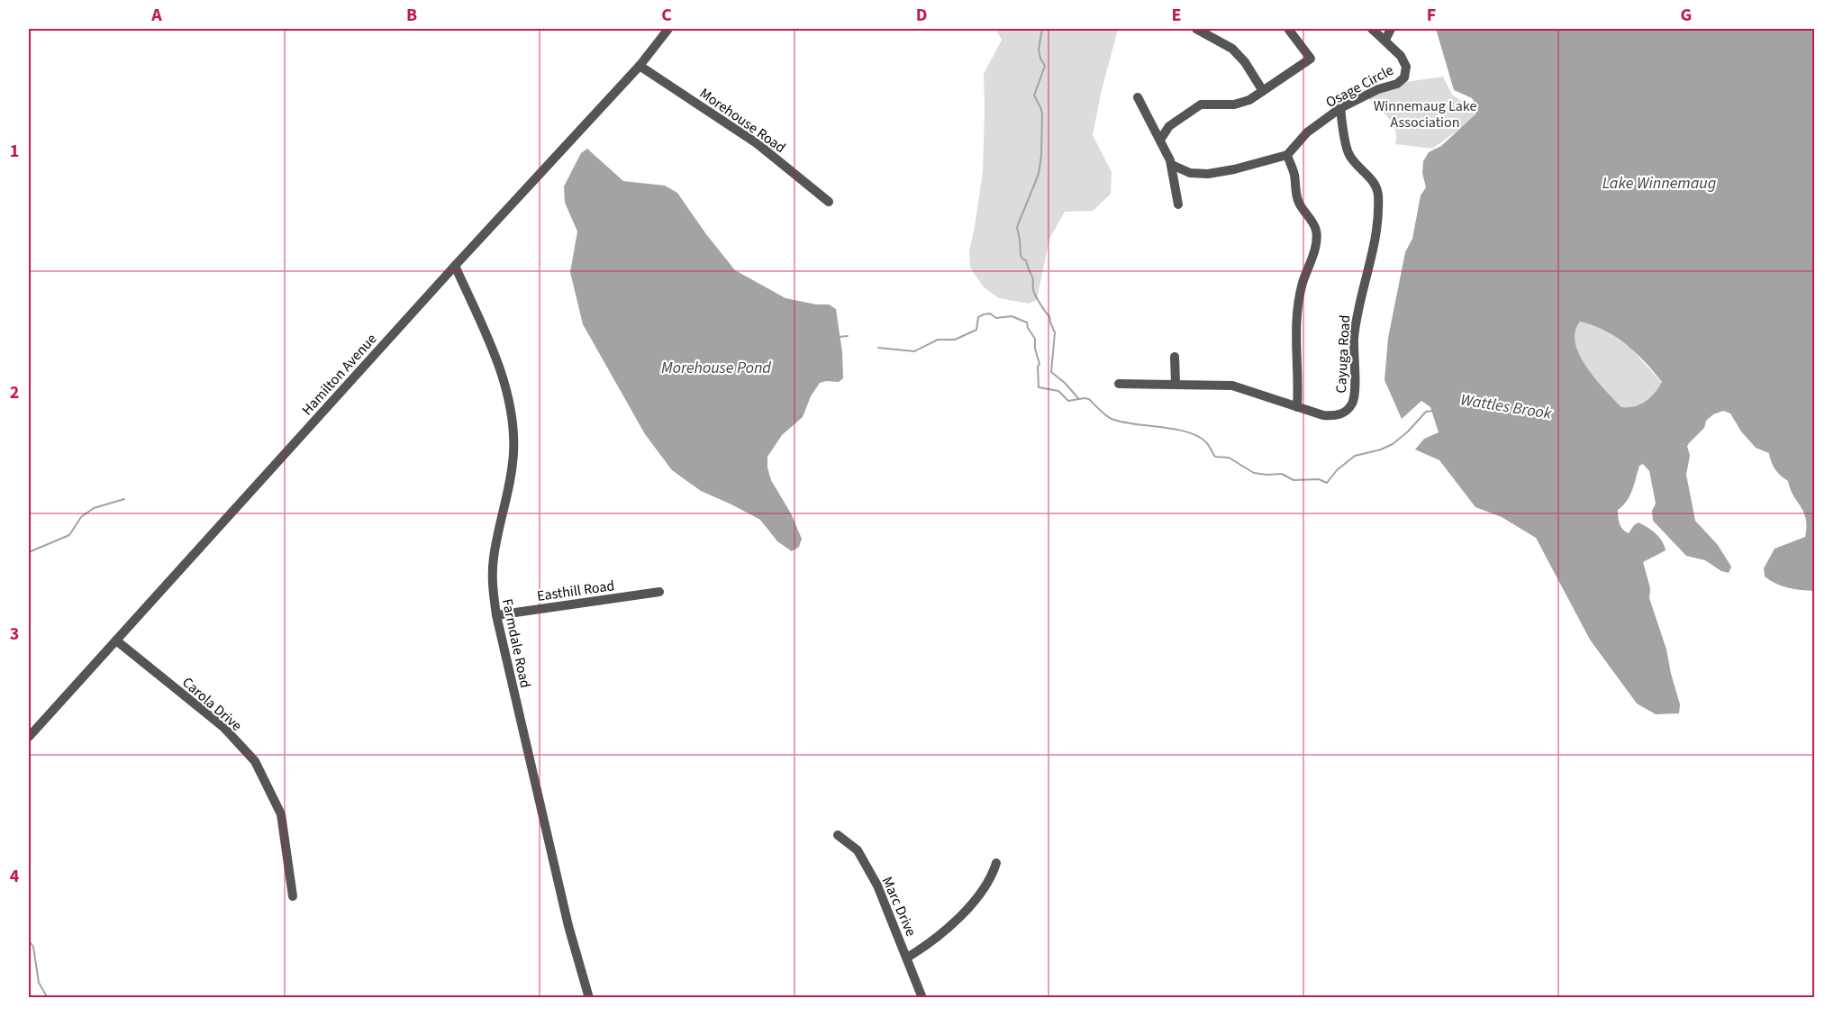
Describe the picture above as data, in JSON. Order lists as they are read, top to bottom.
{
  "streets": {
    "street": [
      "Osage Circle",
      "Morehouse Road",
      "Cayuga Road",
      "Hamilton Avenue",
      "Easthill Road",
      "Farmdale Road",
      "Carola Drive",
      "Marc Drive"
    ]
  },
  "crossings": [
    ["Osage Circle", "Cayuga Road"],
    ["Morehouse Road", "Hamilton Avenue"],
    ["Hamilton Avenue", "Farmdale Road"],
    ["Hamilton Avenue", "Carola Drive"],
    ["Easthill Road", "Farmdale Road"]
  ],
  "water": ["Lake Winnemaug", "Morehouse Pond", "Wattles Brook"],
  "parks": ["Winnemaug Lake Association"],
  "grid": {
    "columns": [
      "A",
      "B",
      "C",
      "D",
      "E",
      "F",
      "G"
    ],
    "rows": [
      "1",
      "2",
      "3",
      "4"
    ]
  }
}
